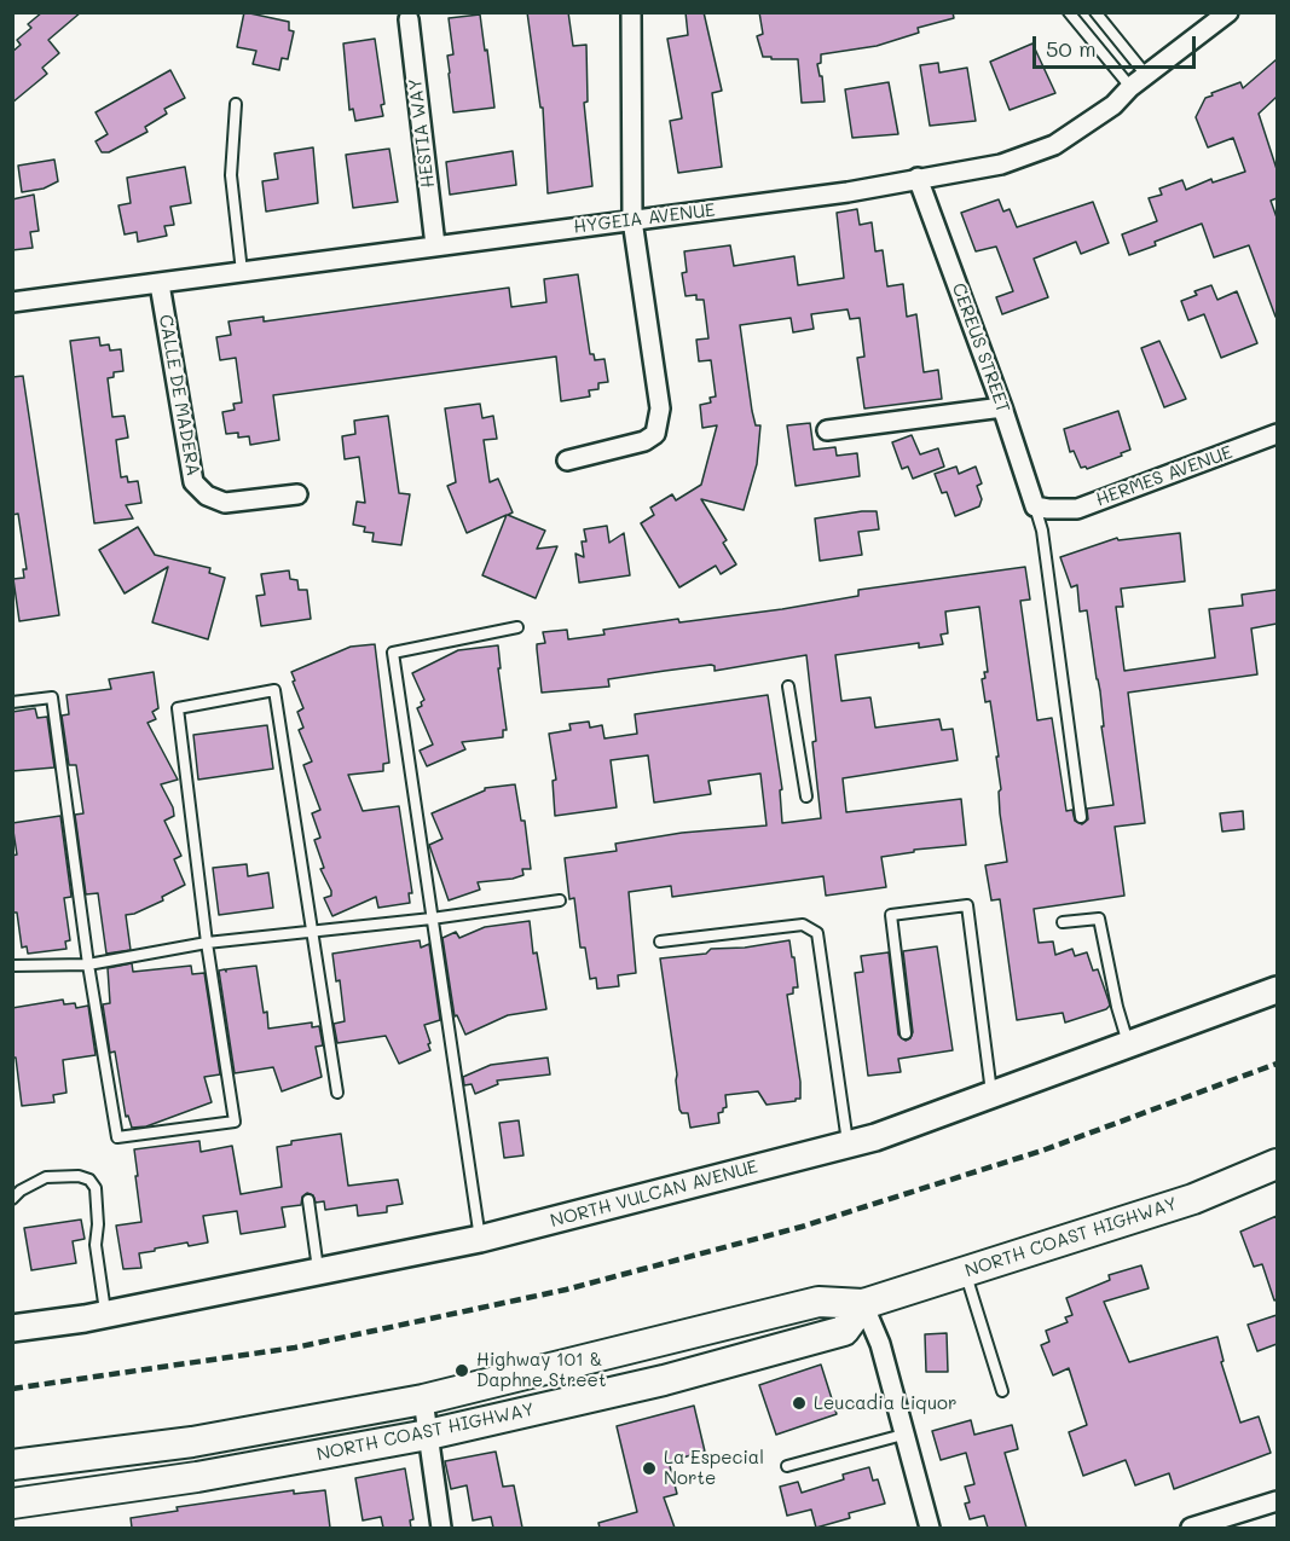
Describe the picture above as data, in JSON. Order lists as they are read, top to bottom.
{
  "streets": {
    "main road": ["NORTH VULCAN AVENUE", "NORTH COAST HIGHWAY"],
    "street": [
      "HESTIA WAY",
      "HYGEIA AVENUE",
      "CEREUS STREET",
      "CALLE DE MADERA",
      "HERMES AVENUE"
    ]
  },
  "crossings": [
    ["HESTIA WAY", "HYGEIA AVENUE"],
    ["HYGEIA AVENUE", "CEREUS STREET"],
    ["HYGEIA AVENUE", "CALLE DE MADERA"],
    ["CEREUS STREET", "HERMES AVENUE"]
  ],
  "places": ["Highway 101 & Daphne Street", "Leucadia Liquor", "La Especial Norte"],
  "scale_bar": "50 m"
}
